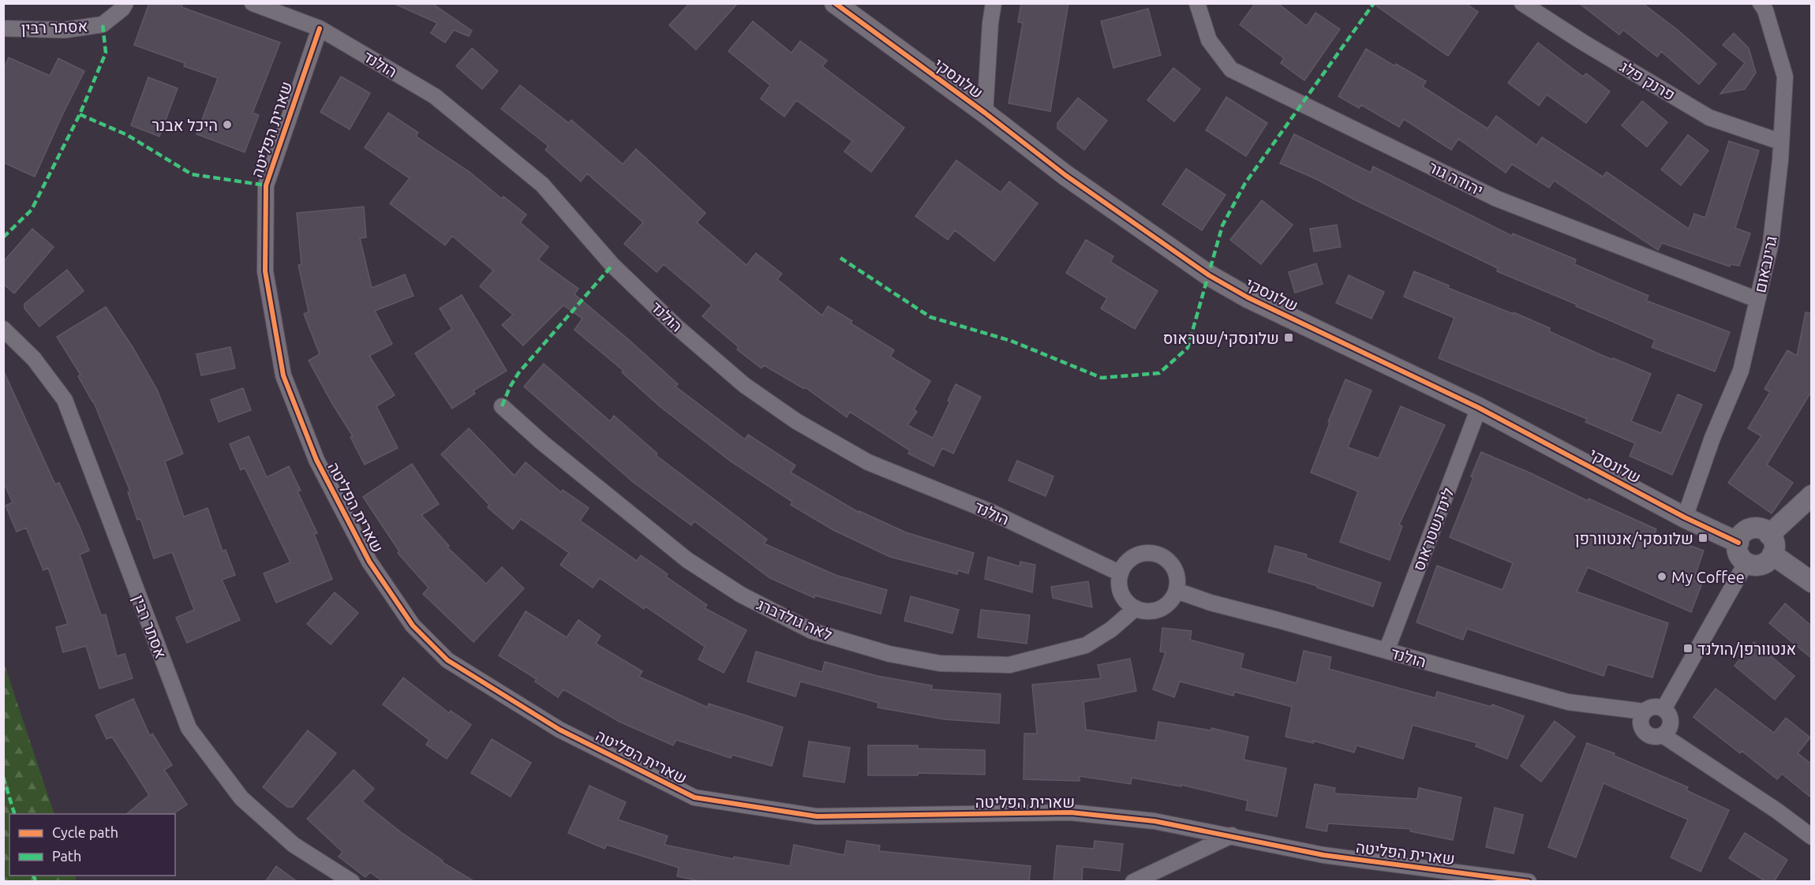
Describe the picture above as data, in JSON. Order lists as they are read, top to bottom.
{
  "streets": {
    "street": [
      "אסתר רבין",
      "הולנד",
      "שלונסקי",
      "פרנק פלג",
      "שארית הפליטה",
      "יהודה גור",
      "גרינבאום",
      "לינדנשטראוס",
      "לאה גולדברג"
    ]
  },
  "crossings": [
    ["הולנד", "שארית הפליטה"],
    ["הולנד", "לינדנשטראוס"],
    ["הולנד", "לאה גולדברג"],
    ["שלונסקי", "גרינבאום"],
    ["שלונסקי", "לינדנשטראוס"],
    ["פרנק פלג", "גרינבאום"],
    ["יהודה גור", "גרינבאום"]
  ],
  "places": {
    "other": ["היכל אבנר", "My Coffee"],
    "transit": ["שלונסקי/שטראוס", "שלונסקי/אנטוורפן", "אנטוורפן/הולנד"]
  },
  "legend": ["Cycle path", "Path"]
}
